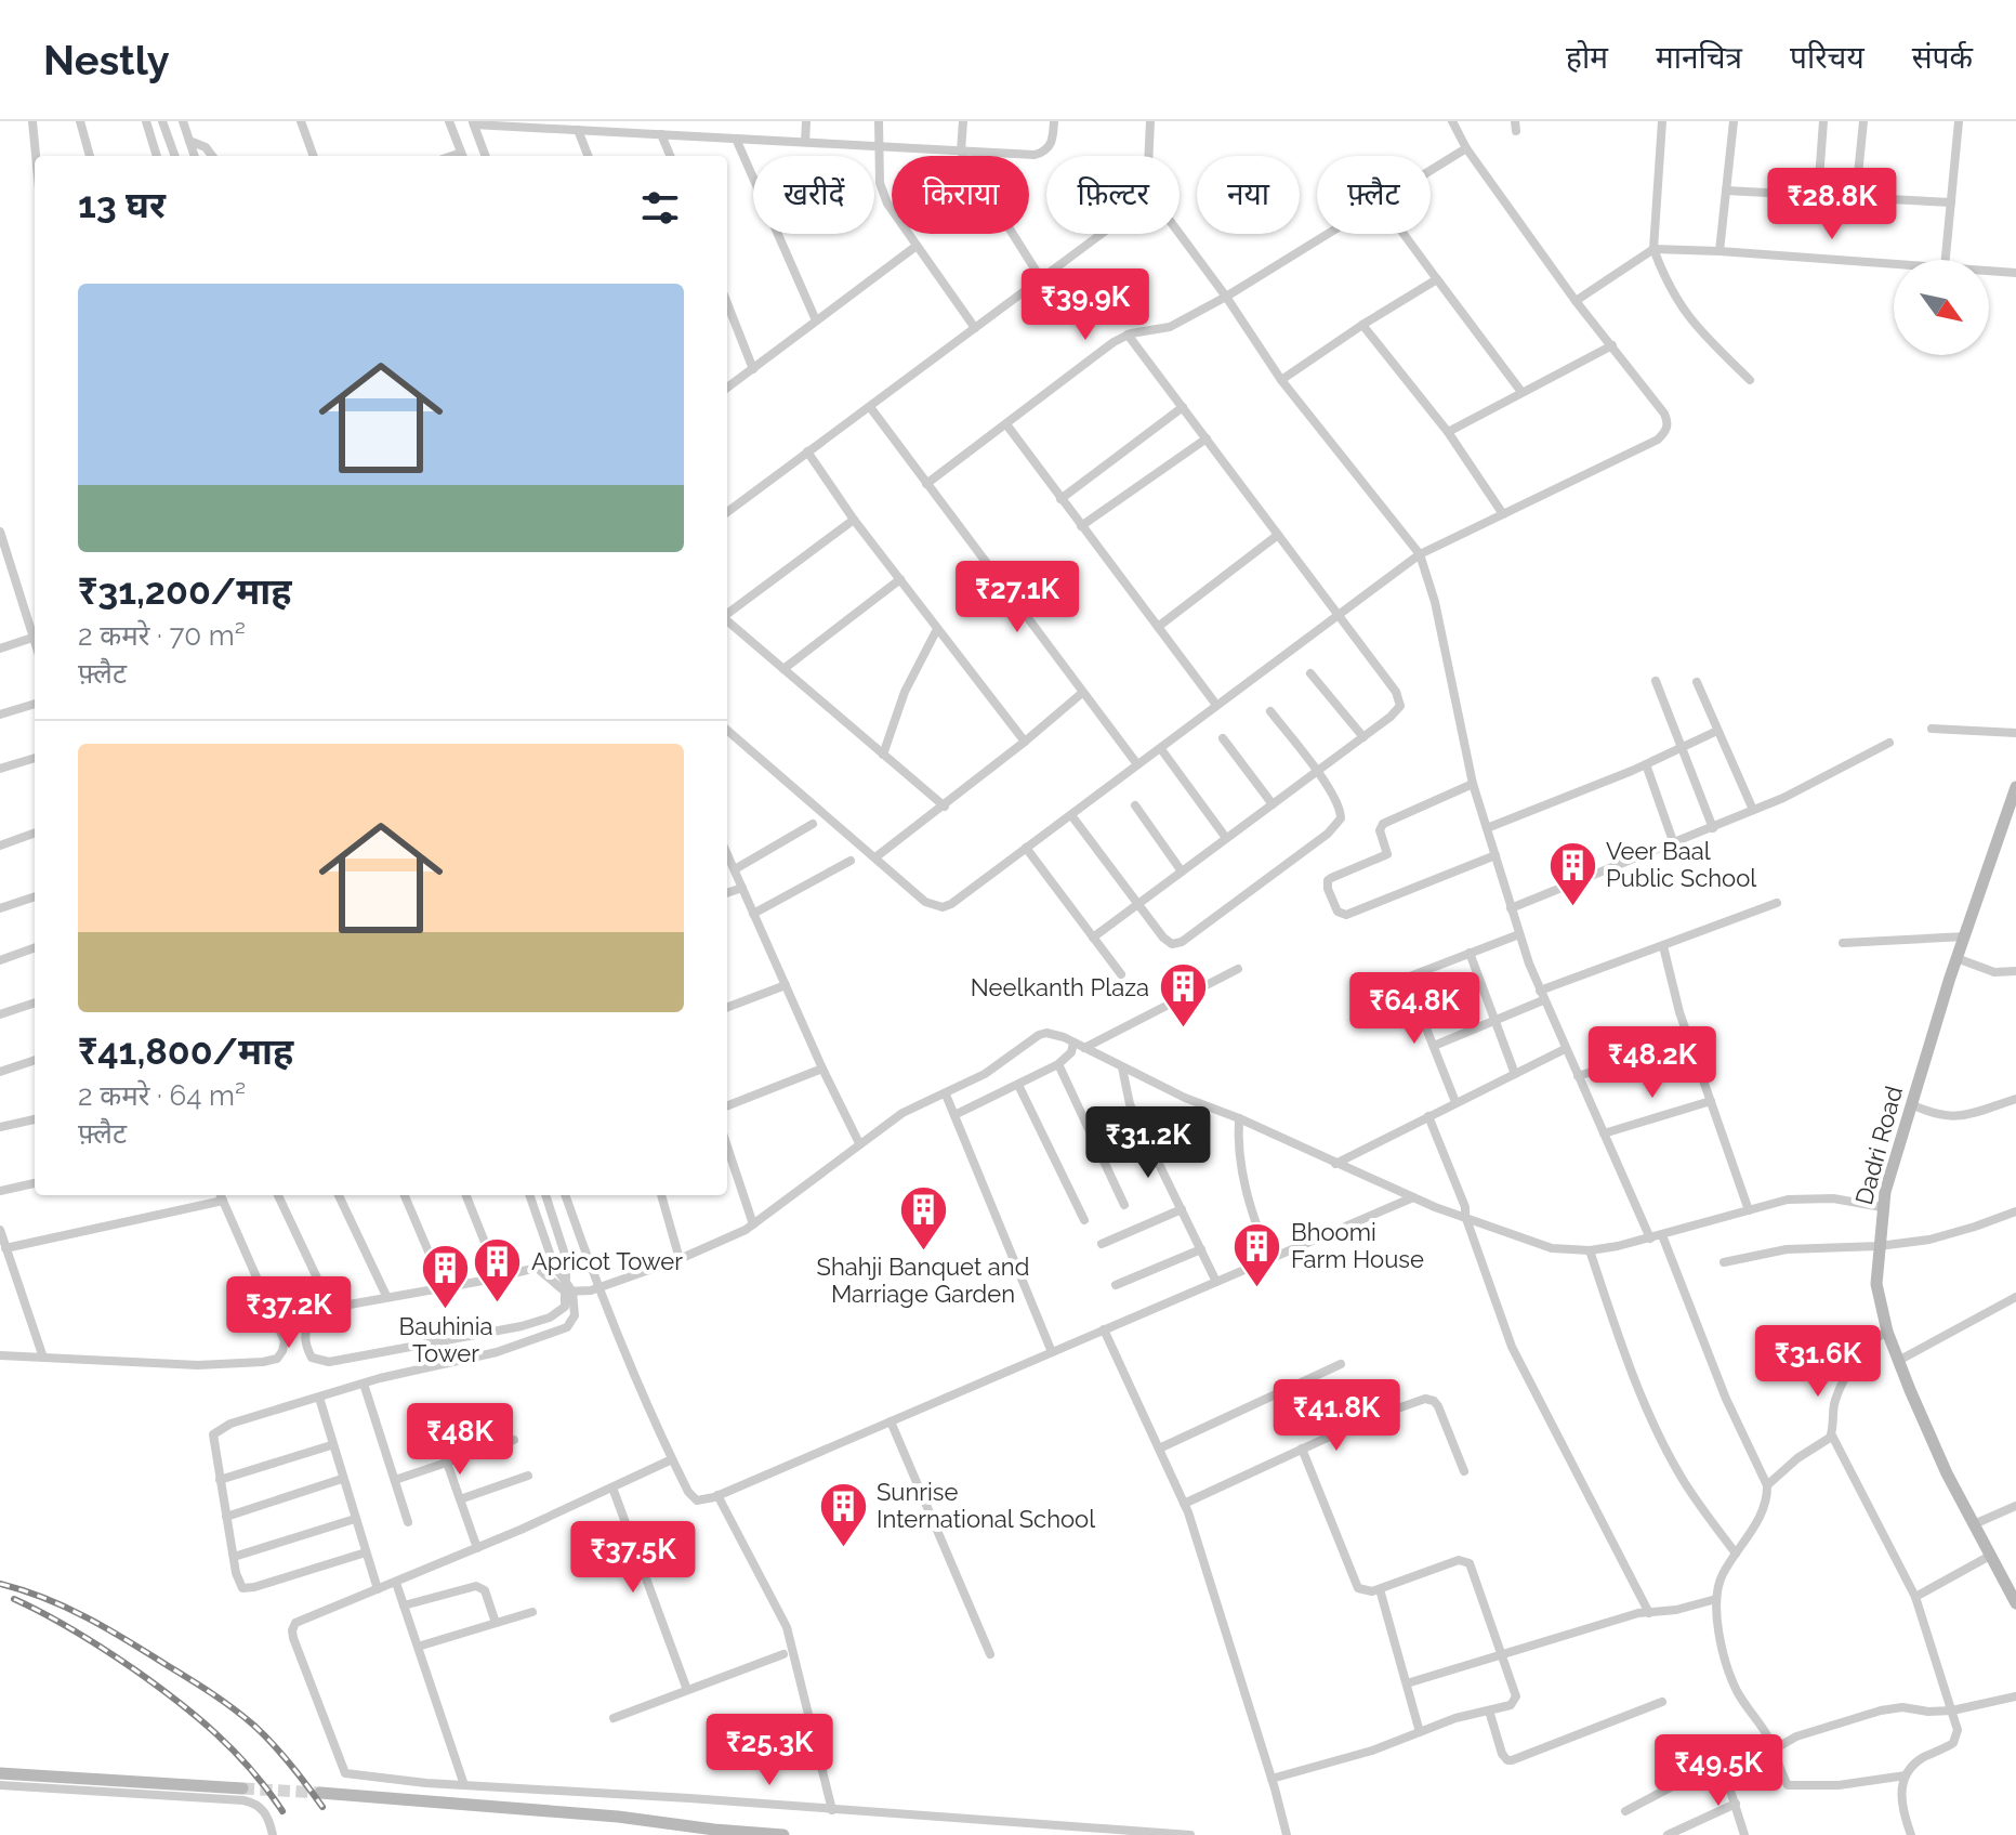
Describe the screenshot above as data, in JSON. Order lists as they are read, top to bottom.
{
  "streets": {
    "main road": ["Dadri Road"]
  },
  "places": {
    "building": [
      "Veer Baal Public School",
      "Neelkanth Plaza",
      "Shahji Banquet and Marriage Garden",
      "Bhoomi Farm House",
      "Apricot Tower",
      "Bauhinia Tower",
      "Sunrise International School"
    ]
  },
  "north": "bottom right",
  "page": {
    "header": "Nestly",
    "nav": [
      "होम",
      "मानचित्र",
      "परिचय",
      "संपर्क"
    ],
    "chip": [
      "खरीदें",
      "किराया",
      "फ़िल्टर",
      "नया",
      "फ़्लैट"
    ],
    "heading": "13 घर",
    "price": [
      "₹28.8K",
      "₹39.9K",
      "₹27.1K",
      "₹64.8K",
      "₹48.2K",
      "₹31.2K",
      "₹37.2K",
      "₹31.6K",
      "₹41.8K",
      "₹48K",
      "₹37.5K",
      "₹25.3K",
      "₹49.5K"
    ],
    "list": [
      {
        "name": "₹31,200/माह",
        "note": "2 कमरे · 70 m² · फ़्लैट"
      },
      {
        "name": "₹41,800/माह",
        "note": "2 कमरे · 64 m² · फ़्लैट"
      }
    ]
  }
}
